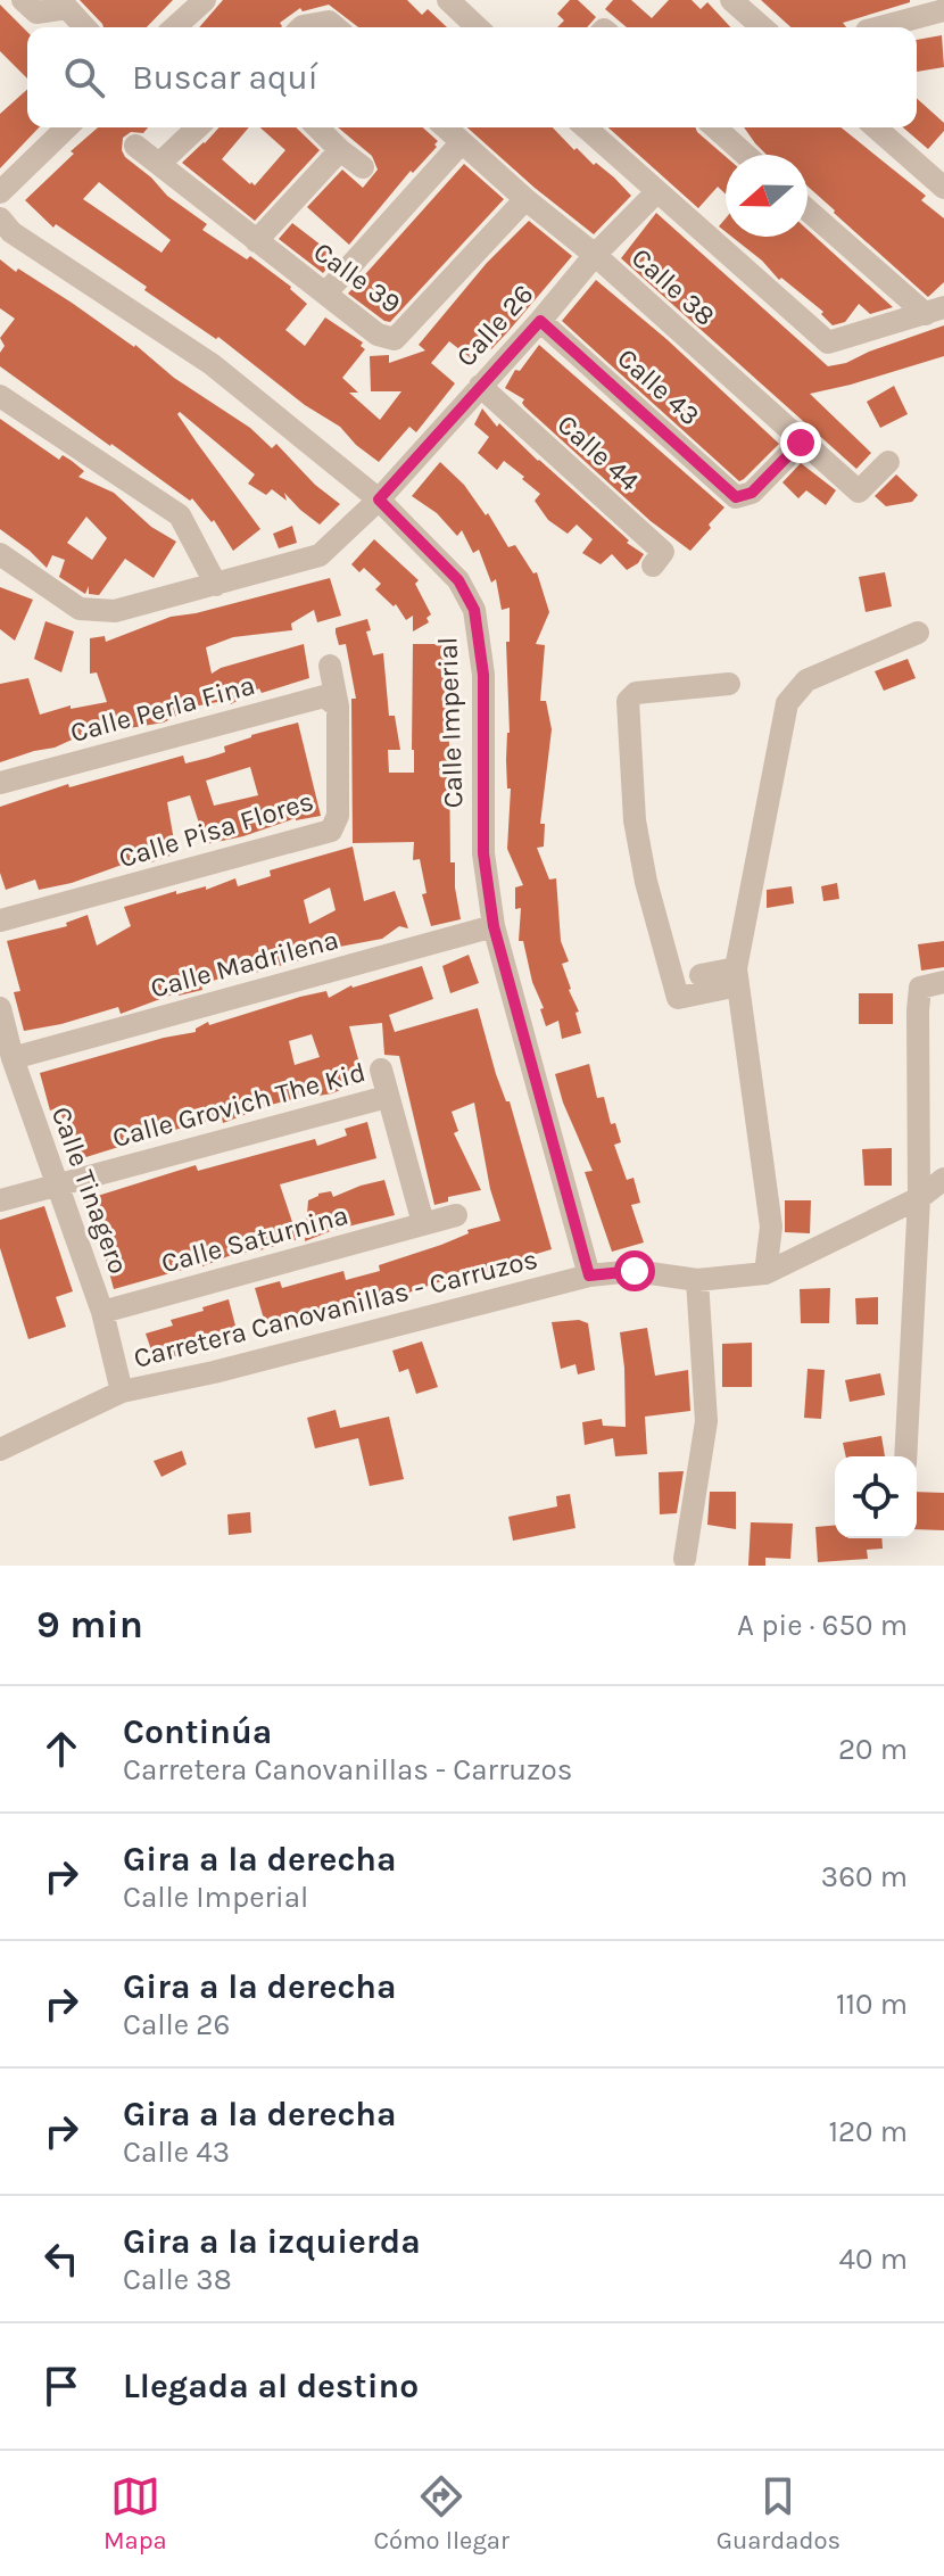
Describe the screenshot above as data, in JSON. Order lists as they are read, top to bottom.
{
  "streets": {
    "street": [
      "Calle 39",
      "Calle 38",
      "Calle 26",
      "Calle 43",
      "Calle 44",
      "Calle Perla Fina",
      "Calle Imperial",
      "Calle Pisa Flores",
      "Calle Madrilena",
      "Calle Grovich The Kid",
      "Calle Tinagero",
      "Calle Saturnina",
      "Carretera Canovanillas - Carruzos"
    ]
  },
  "crossings": [
    ["Calle 39", "Calle 38"],
    ["Calle 38", "Calle 26"],
    ["Calle 38", "Calle 43"],
    ["Calle 26", "Calle 43"],
    ["Calle 26", "Calle 44"],
    ["Calle 26", "Calle Imperial"],
    ["Calle Perla Fina", "Calle Pisa Flores"],
    ["Calle Imperial", "Calle Madrilena"],
    ["Calle Imperial", "Carretera Canovanillas - Carruzos"],
    ["Calle Madrilena", "Calle Tinagero"],
    ["Calle Grovich The Kid", "Calle Tinagero"],
    ["Calle Grovich The Kid", "Calle Saturnina"],
    ["Calle Tinagero", "Calle Saturnina"],
    ["Calle Tinagero", "Carretera Canovanillas - Carruzos"]
  ],
  "north": "left",
  "page": {
    "search": "Buscar aquí",
    "heading": ["9 min", "A pie · 650 m"],
    "list": [
      ["Continúa", "Carretera Canovanillas - Carruzos", "20 m"],
      ["Gira a la derecha", "Calle Imperial", "360 m"],
      ["Gira a la derecha", "Calle 26", "110 m"],
      ["Gira a la derecha", "Calle 43", "120 m"],
      ["Gira a la izquierda", "Calle 38", "40 m"],
      "Llegada al destino"
    ],
    "nav": ["Mapa", "Cómo llegar", "Guardados"]
  }
}
